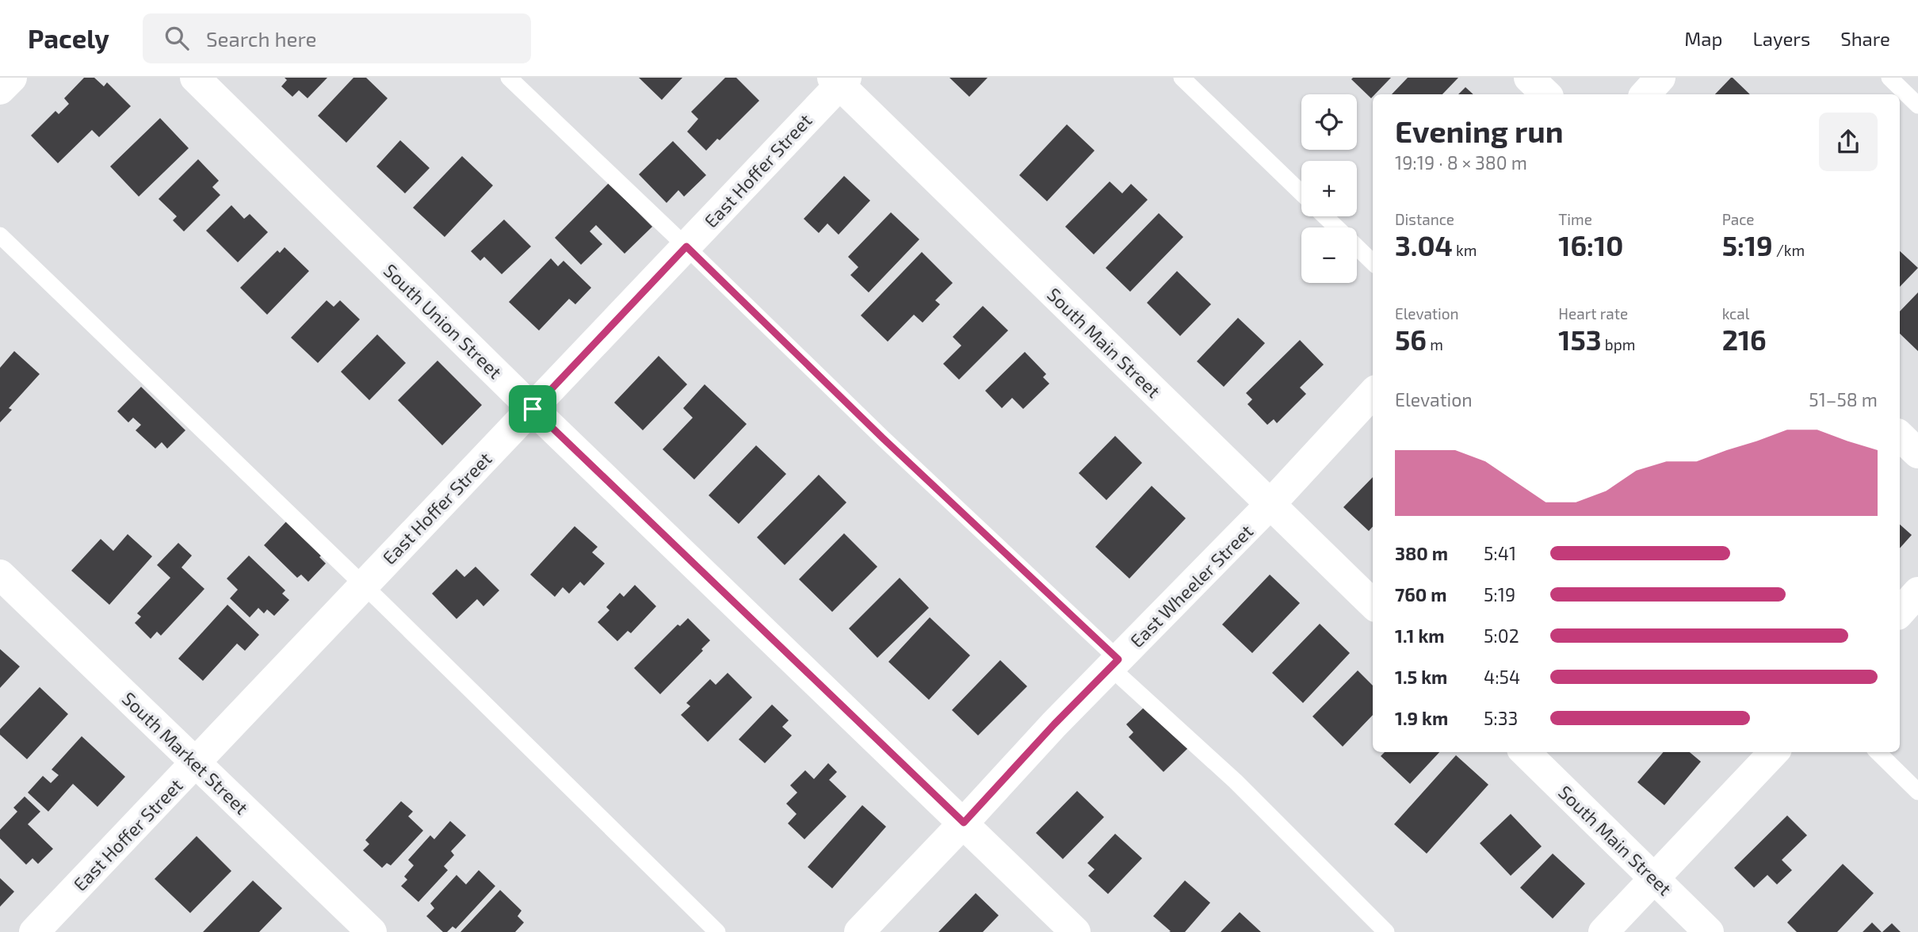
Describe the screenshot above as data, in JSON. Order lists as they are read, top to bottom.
{
  "streets": {
    "street": [
      "East Hoffer Street",
      "South Union Street",
      "South Main Street",
      "East Wheeler Street",
      "South Market Street"
    ]
  },
  "crossings": [
    ["East Hoffer Street", "South Union Street"],
    ["East Hoffer Street", "South Main Street"],
    ["East Hoffer Street", "South Market Street"],
    ["South Union Street", "East Wheeler Street"],
    ["South Main Street", "East Wheeler Street"]
  ],
  "page": {
    "header": "Pacely",
    "search": "Search here",
    "nav": ["Map", "Layers", "Share"],
    "map_buttons": ["+", "−"],
    "heading": ["Evening run", "19:19 · 8 × 380 m"],
    "stats": [
      ["Distance", "3.04 km"],
      ["Time", "16:10"],
      ["Pace", "5:19 /km"],
      ["Elevation", "56 m"],
      ["Heart rate", "153 bpm"],
      ["kcal", "216"]
    ],
    "chart": ["Elevation", "51–58 m"],
    "list": [
      {
        "name": "380 m",
        "note": "5:41"
      },
      {
        "name": "760 m",
        "note": "5:19"
      },
      {
        "name": "1.1 km",
        "note": "5:02"
      },
      {
        "name": "1.5 km",
        "note": "4:54"
      },
      {
        "name": "1.9 km",
        "note": "5:33"
      }
    ]
  }
}
